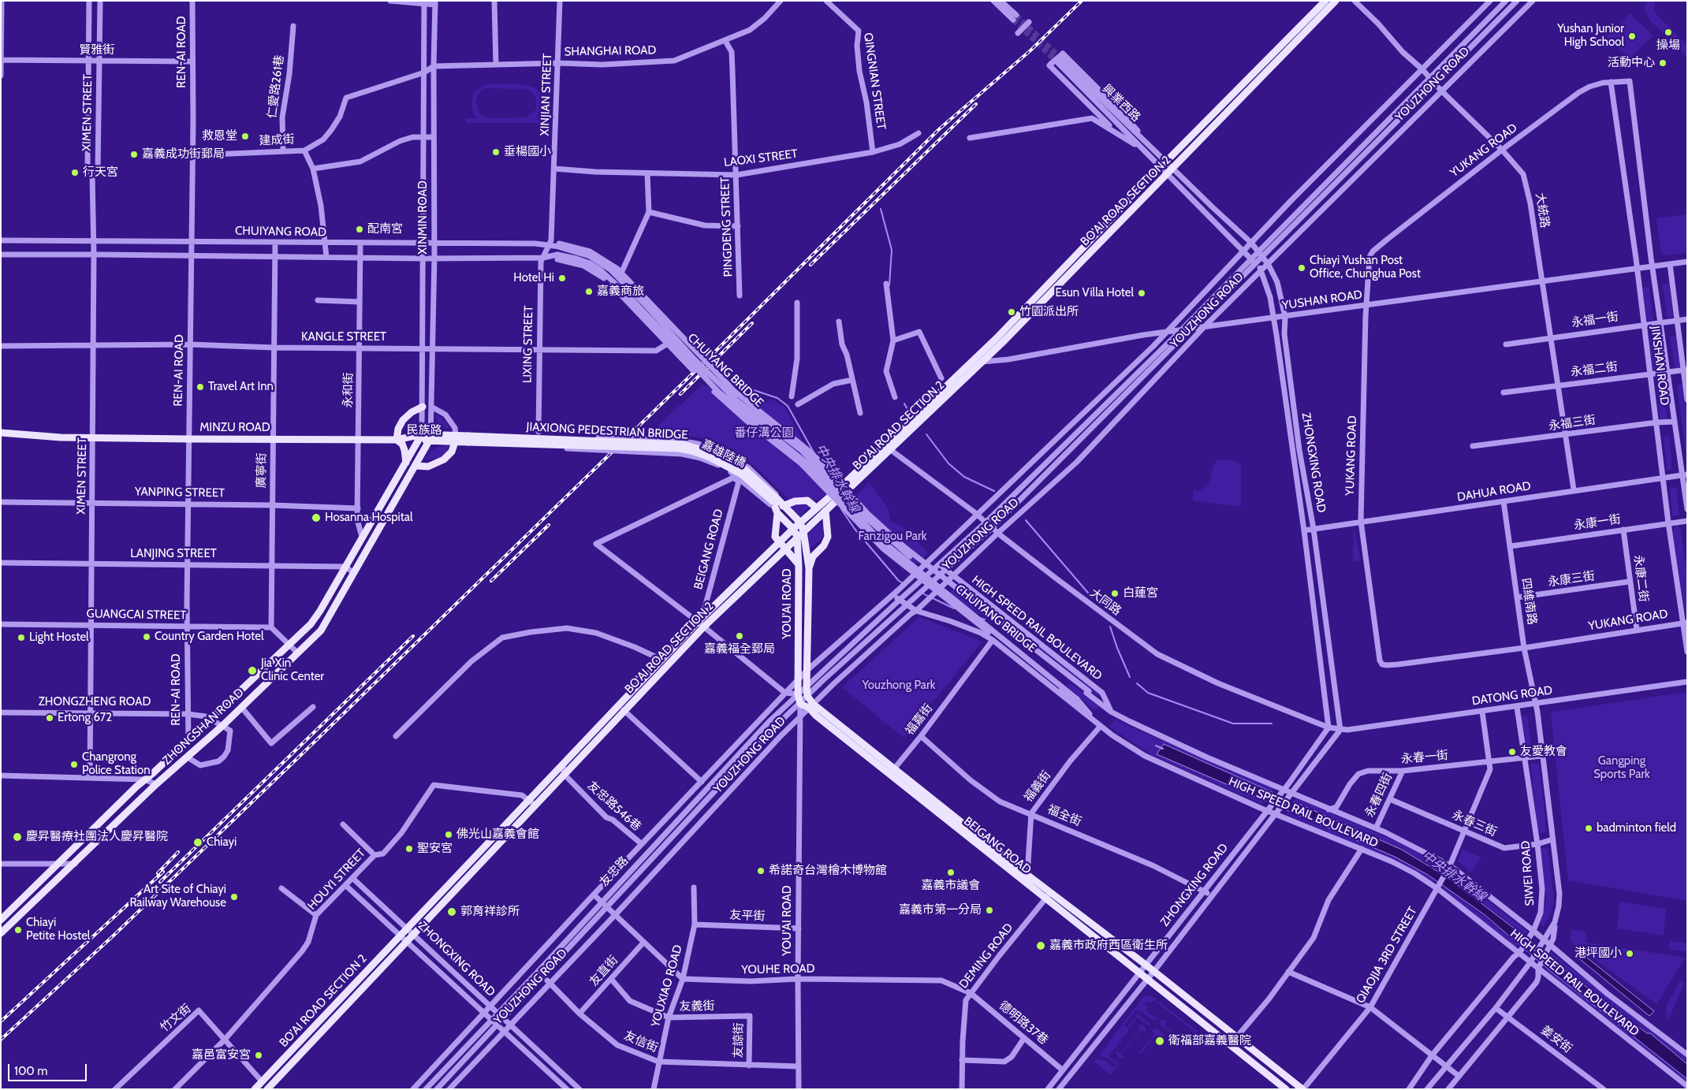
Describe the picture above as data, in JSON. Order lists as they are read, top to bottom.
{
  "streets": {
    "main road": [
      "BO'AI ROAD SECTION 2",
      "MINZU ROAD",
      "民族路",
      "JIAXIONG PEDESTRIAN BRIDGE",
      "BEIGANG ROAD",
      "YOU'AI ROAD",
      "ZHONGSHAN ROAD",
      "BO’AI ROAD SECTION 2"
    ],
    "street": [
      "賢雅街",
      "SHANGHAI ROAD",
      "REN-AI ROAD",
      "QINGNIAN STREET",
      "YOUZHONG ROAD",
      "仁愛路261巷",
      "XINJIAN STREET",
      "興業西路",
      "XIMEN STREET",
      "建成街",
      "YUKANG ROAD",
      "LAOXI STREET",
      "大統路",
      "XINMIN ROAD",
      "PINGDENG STREET",
      "CHUIYANG ROAD",
      "YUSHAN ROAD",
      "永福一街",
      "KANGLE STREET",
      "LIXING STREET",
      "JINSHAN ROAD",
      "永福二街",
      "CHUIYANG BRIDGE",
      "永和街",
      "永福三街",
      "ZHONGXING ROAD",
      "廣寧街",
      "DAHUA ROAD",
      "YANPING STREET",
      "永康一街",
      "LANJING STREET",
      "永康二街",
      "永康三街",
      "四維南路",
      "大同路",
      "GUANGCAI STREET",
      "HIGH SPEED RAIL BOULEVARD",
      "DATONG ROAD",
      "ZHONGZHENG ROAD",
      "福嘉街",
      "永春一街",
      "福義街",
      "永春四街",
      "友忠路546巷",
      "福全街",
      "永春三街",
      "友忠路",
      "SIWEI ROAD",
      "HOUYI STREET",
      "友平街",
      "QIAOJIA 3RD STREET",
      "DEMING ROAD",
      "YOUHE ROAD",
      "友直街",
      "YOUXIAO ROAD",
      "友義街",
      "竹文街",
      "德明路37巷",
      "姜安街",
      "友諒街",
      "友信街"
    ]
  },
  "crossings": [
    ["賢雅街", "REN-AI ROAD"],
    ["賢雅街", "XIMEN STREET"],
    ["SHANGHAI ROAD", "XINJIAN STREET"],
    ["SHANGHAI ROAD", "XINMIN ROAD"],
    ["SHANGHAI ROAD", "PINGDENG STREET"],
    ["REN-AI ROAD", "建成街"],
    ["REN-AI ROAD", "CHUIYANG ROAD"],
    ["REN-AI ROAD", "KANGLE STREET"],
    ["REN-AI ROAD", "MINZU ROAD"],
    ["REN-AI ROAD", "YANPING STREET"],
    ["REN-AI ROAD", "LANJING STREET"],
    ["REN-AI ROAD", "GUANGCAI STREET"],
    ["REN-AI ROAD", "ZHONGZHENG ROAD"],
    ["REN-AI ROAD", "ZHONGSHAN ROAD"],
    ["QINGNIAN STREET", "LAOXI STREET"],
    ["YOUZHONG ROAD", "大統路"],
    ["YOUZHONG ROAD", "YUSHAN ROAD"],
    ["YOUZHONG ROAD", "ZHONGXING ROAD"],
    ["YOUZHONG ROAD", "BEIGANG ROAD"],
    ["YOUZHONG ROAD", "大同路"],
    ["YOUZHONG ROAD", "YOU'AI ROAD"],
    ["YOUZHONG ROAD", "HIGH SPEED RAIL BOULEVARD"],
    ["YOUZHONG ROAD", "友忠路546巷"],
    ["YOUZHONG ROAD", "友忠路"],
    ["YOUZHONG ROAD", "友信街"],
    ["仁愛路261巷", "建成街"],
    ["XINJIAN STREET", "LAOXI STREET"],
    ["XINJIAN STREET", "CHUIYANG ROAD"],
    ["XINJIAN STREET", "LIXING STREET"],
    ["興業西路", "BO'AI ROAD SECTION 2"],
    ["興業西路", "ZHONGXING ROAD"],
    ["XIMEN STREET", "CHUIYANG ROAD"],
    ["XIMEN STREET", "KANGLE STREET"],
    ["XIMEN STREET", "MINZU ROAD"],
    ["XIMEN STREET", "YANPING STREET"],
    ["XIMEN STREET", "LANJING STREET"],
    ["XIMEN STREET", "GUANGCAI STREET"],
    ["XIMEN STREET", "ZHONGZHENG ROAD"],
    ["建成街", "XINMIN ROAD"],
    ["YUKANG ROAD", "大統路"],
    ["YUKANG ROAD", "YUSHAN ROAD"],
    ["YUKANG ROAD", "JINSHAN ROAD"],
    ["YUKANG ROAD", "DAHUA ROAD"],
    ["YUKANG ROAD", "永康二街"],
    ["YUKANG ROAD", "四維南路"],
    ["LAOXI STREET", "PINGDENG STREET"],
    ["BO'AI ROAD SECTION 2", "YUSHAN ROAD"],
    ["BO'AI ROAD SECTION 2", "ZHONGXING ROAD"],
    ["BO'AI ROAD SECTION 2", "BEIGANG ROAD"],
    ["BO'AI ROAD SECTION 2", "大同路"],
    ["BO'AI ROAD SECTION 2", "YOU'AI ROAD"],
    ["BO'AI ROAD SECTION 2", "友忠路546巷"],
    ["BO'AI ROAD SECTION 2", "HOUYI STREET"],
    ["BO'AI ROAD SECTION 2", "BO’AI ROAD SECTION 2"],
    ["大統路", "YUSHAN ROAD"],
    ["大統路", "永福一街"],
    ["大統路", "永福二街"],
    ["大統路", "永福三街"],
    ["大統路", "DAHUA ROAD"],
    ["XINMIN ROAD", "CHUIYANG ROAD"],
    ["XINMIN ROAD", "KANGLE STREET"],
    ["XINMIN ROAD", "MINZU ROAD"],
    ["XINMIN ROAD", "ZHONGSHAN ROAD"],
    ["CHUIYANG ROAD", "LIXING STREET"],
    ["CHUIYANG ROAD", "CHUIYANG BRIDGE"],
    ["CHUIYANG ROAD", "永和街"],
    ["CHUIYANG ROAD", "廣寧街"],
    ["YUSHAN ROAD", "JINSHAN ROAD"],
    ["YUSHAN ROAD", "ZHONGXING ROAD"],
    ["永福一街", "JINSHAN ROAD"],
    ["KANGLE STREET", "LIXING STREET"],
    ["KANGLE STREET", "永和街"],
    ["KANGLE STREET", "廣寧街"],
    ["JINSHAN ROAD", "永福二街"],
    ["JINSHAN ROAD", "永福三街"],
    ["JINSHAN ROAD", "DAHUA ROAD"],
    ["JINSHAN ROAD", "永康一街"],
    ["CHUIYANG BRIDGE", "HIGH SPEED RAIL BOULEVARD"],
    ["CHUIYANG BRIDGE", "福義街"],
    ["永和街", "MINZU ROAD"],
    ["永和街", "YANPING STREET"],
    ["永和街", "ZHONGSHAN ROAD"],
    ["MINZU ROAD", "民族路"],
    ["MINZU ROAD", "JIAXIONG PEDESTRIAN BRIDGE"],
    ["MINZU ROAD", "廣寧街"],
    ["MINZU ROAD", "ZHONGSHAN ROAD"],
    ["民族路", "ZHONGSHAN ROAD"],
    ["ZHONGXING ROAD", "DAHUA ROAD"],
    ["ZHONGXING ROAD", "BEIGANG ROAD"],
    ["ZHONGXING ROAD", "大同路"],
    ["ZHONGXING ROAD", "HIGH SPEED RAIL BOULEVARD"],
    ["ZHONGXING ROAD", "DATONG ROAD"],
    ["ZHONGXING ROAD", "福全街"],
    ["ZHONGXING ROAD", "友忠路"],
    ["ZHONGXING ROAD", "HOUYI STREET"],
    ["ZHONGXING ROAD", "BO’AI ROAD SECTION 2"],
    ["ZHONGXING ROAD", "德明路37巷"],
    ["廣寧街", "YANPING STREET"],
    ["廣寧街", "LANJING STREET"],
    ["廣寧街", "GUANGCAI STREET"],
    ["DAHUA ROAD", "四維南路"],
    ["永康一街", "永康二街"],
    ["永康一街", "四維南路"],
    ["BEIGANG ROAD", "YOU'AI ROAD"],
    ["BEIGANG ROAD", "福嘉街"],
    ["BEIGANG ROAD", "福義街"],
    ["BEIGANG ROAD", "友忠路"],
    ["BEIGANG ROAD", "QIAOJIA 3RD STREET"],
    ["BEIGANG ROAD", "DEMING ROAD"],
    ["LANJING STREET", "ZHONGSHAN ROAD"],
    ["永康二街", "永康三街"],
    ["永康三街", "四維南路"],
    ["四維南路", "DATONG ROAD"],
    ["大同路", "DATONG ROAD"],
    ["YOU'AI ROAD", "友忠路"],
    ["YOU'AI ROAD", "友平街"],
    ["YOU'AI ROAD", "YOUHE ROAD"],
    ["YOU'AI ROAD", "友信街"],
    ["HIGH SPEED RAIL BOULEVARD", "福嘉街"],
    ["HIGH SPEED RAIL BOULEVARD", "永春一街"],
    ["HIGH SPEED RAIL BOULEVARD", "福義街"],
    ["HIGH SPEED RAIL BOULEVARD", "永春四街"],
    ["HIGH SPEED RAIL BOULEVARD", "友忠路"],
    ["HIGH SPEED RAIL BOULEVARD", "SIWEI ROAD"],
    ["HIGH SPEED RAIL BOULEVARD", "QIAOJIA 3RD STREET"],
    ["DATONG ROAD", "SIWEI ROAD"],
    ["ZHONGZHENG ROAD", "ZHONGSHAN ROAD"],
    ["福嘉街", "福全街"],
    ["永春一街", "永春四街"],
    ["永春一街", "SIWEI ROAD"],
    ["永春一街", "QIAOJIA 3RD STREET"],
    ["福義街", "福全街"],
    ["永春四街", "永春三街"],
    ["永春三街", "SIWEI ROAD"],
    ["永春三街", "QIAOJIA 3RD STREET"],
    ["友忠路", "友信街"],
    ["HOUYI STREET", "竹文街"],
    ["友平街", "YOUXIAO ROAD"],
    ["DEMING ROAD", "YOUHE ROAD"],
    ["DEMING ROAD", "德明路37巷"],
    ["YOUHE ROAD", "YOUXIAO ROAD"],
    ["YOUHE ROAD", "德明路37巷"],
    ["友直街", "友義街"],
    ["友直街", "友信街"],
    ["YOUXIAO ROAD", "友義街"],
    ["YOUXIAO ROAD", "友信街"],
    ["BO’AI ROAD SECTION 2", "竹文街"],
    ["友義街", "友諒街"],
    ["友諒街", "友信街"]
  ],
  "water": ["中央排水幹線"],
  "parks": [
    "番仔溝公園",
    "Fanzigou Park",
    "Youzhong Park",
    "Gangping Sports Park"
  ],
  "places": [
    "操場",
    "Yushan Junior High School",
    "活動中心",
    "救恩堂",
    "垂楊國小",
    "嘉義成功街郵局",
    "行天宮",
    "配南宮",
    "Chiayi Yushan Post Office, Chunghua Post",
    "Hotel Hi",
    "嘉義商旅",
    "Esun Villa Hotel",
    "竹園派出所",
    "Travel Art Inn",
    "Hosanna Hospital",
    "白蓮宮",
    "嘉義福全郵局",
    "Country Garden Hotel",
    "Light Hostel",
    "Jia Xin Clinic Center",
    "Ertong 672",
    "友愛教會",
    "Changrong Police Station",
    "badminton field",
    "佛光山嘉義會館",
    "慶昇醫療社團法人慶昇醫院",
    "Chiayi",
    "聖安宮",
    "希諾奇台灣檜木博物館",
    "嘉義市議會",
    "Art Site of Chiayi Railway Warehouse",
    "嘉義市第一分局",
    "郭育祥診所",
    "Chiayi Petite Hostel",
    "嘉義市政府西區衛生所",
    "港坪國小",
    "衛福部嘉義醫院",
    "嘉邑富安宮"
  ],
  "scale_bar": "100 m"
}
